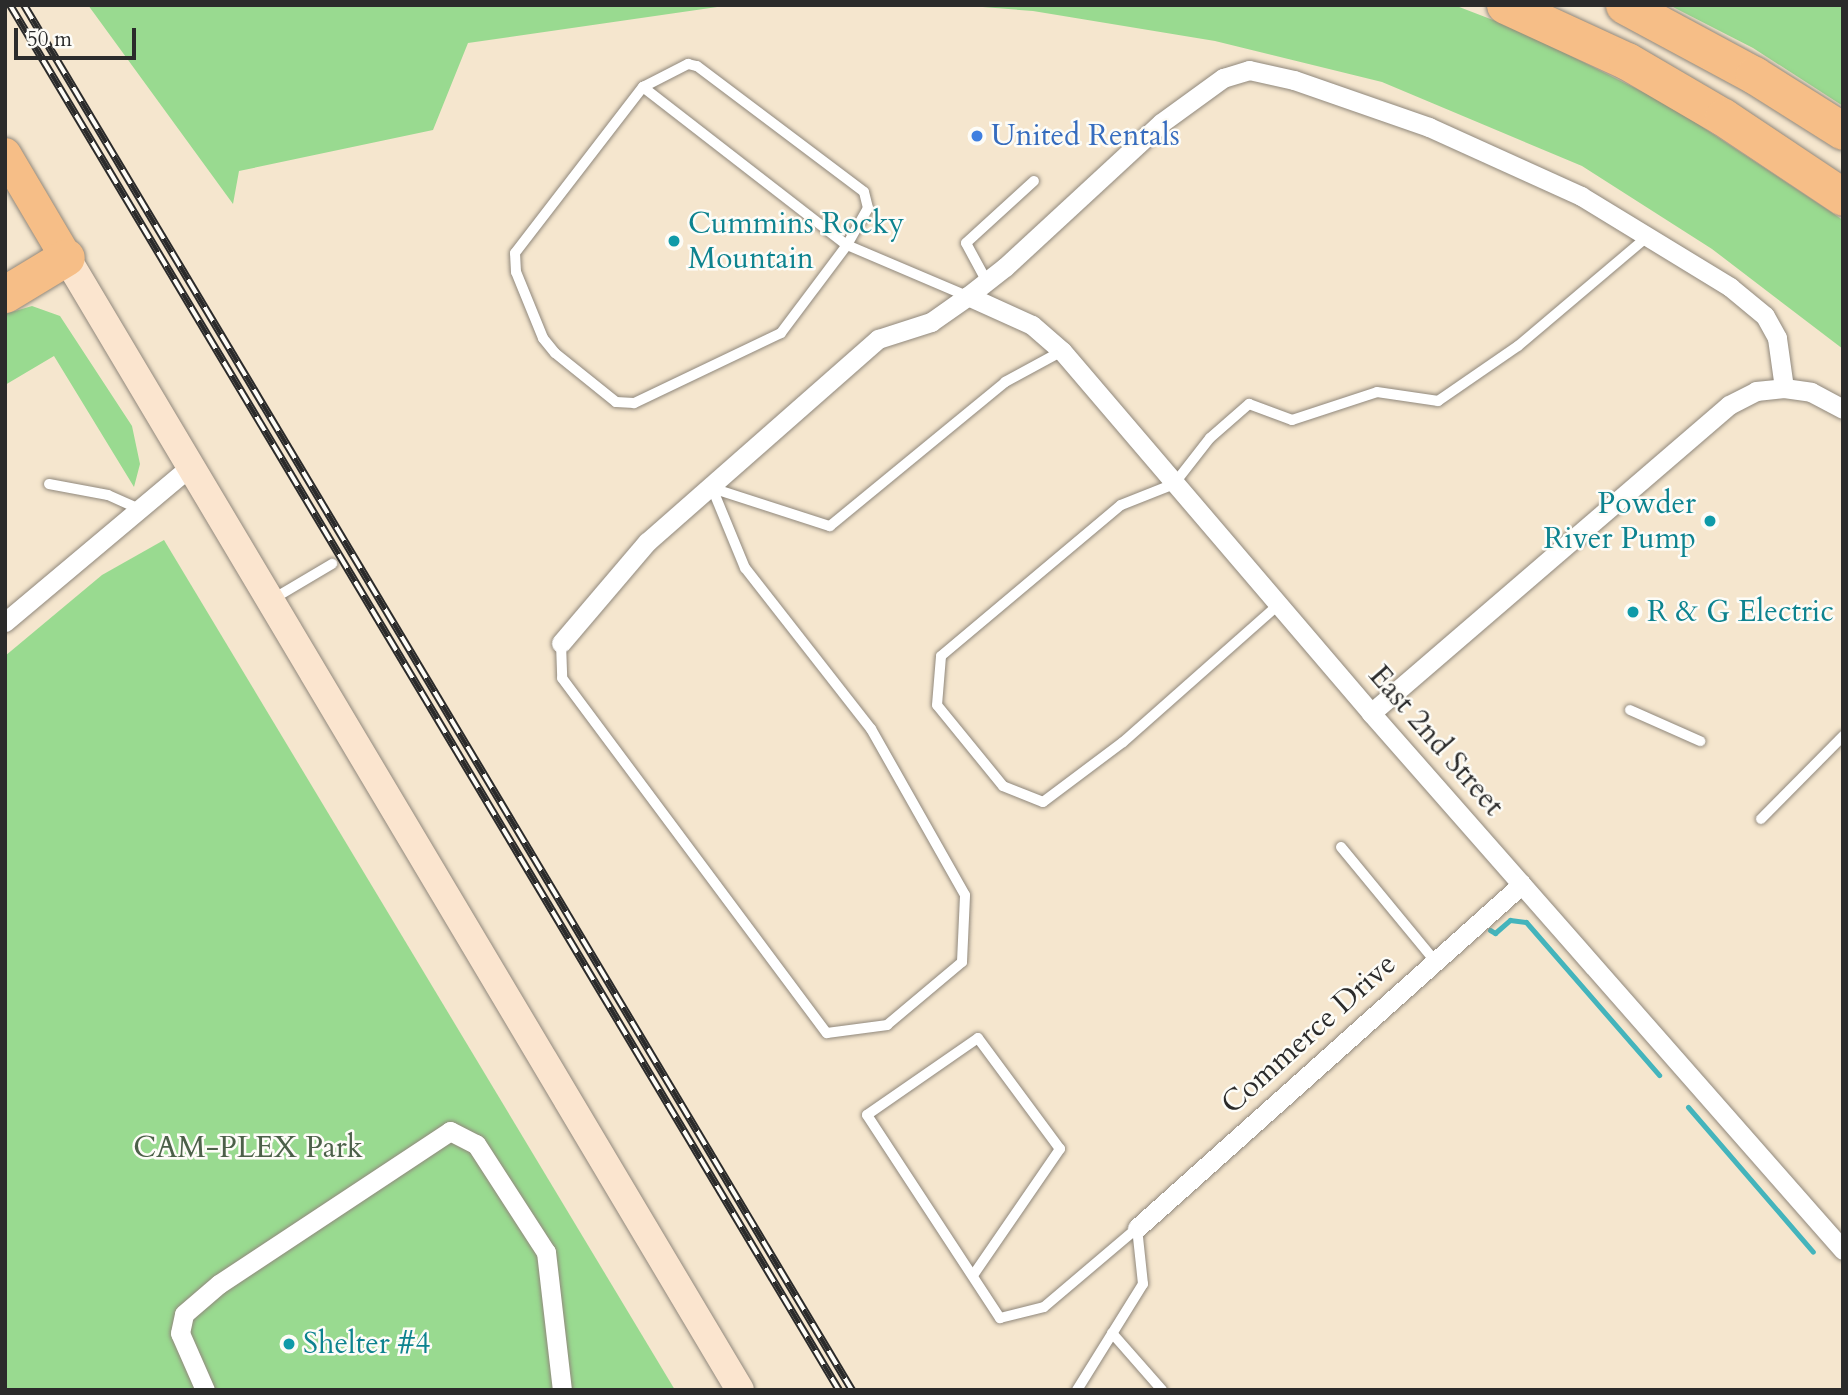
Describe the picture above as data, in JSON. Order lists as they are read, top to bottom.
{
  "streets": {
    "street": ["East 2nd Street", "Commerce Drive"]
  },
  "crossings": [
    ["East 2nd Street", "Commerce Drive"]
  ],
  "parks": ["CAM-PLEX Park"],
  "places": [
    "United Rentals",
    "Cummins Rocky Mountain",
    "Powder River Pump",
    "R & G Electric",
    "Shelter #4"
  ],
  "scale_bar": "50 m"
}
